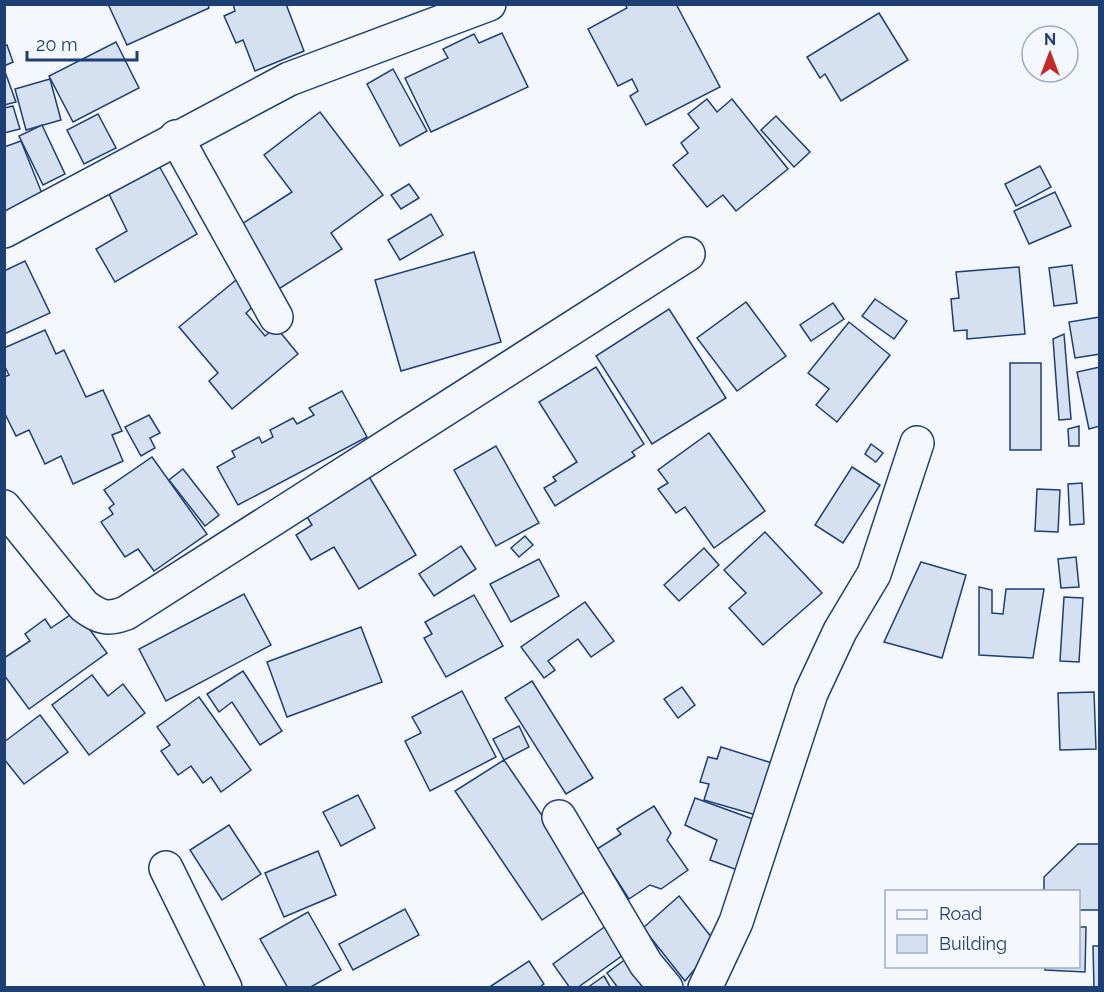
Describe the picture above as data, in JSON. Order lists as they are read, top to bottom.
{
  "legend": ["Road", "Building"],
  "scale_bar": "20 m",
  "north": "top"
}
